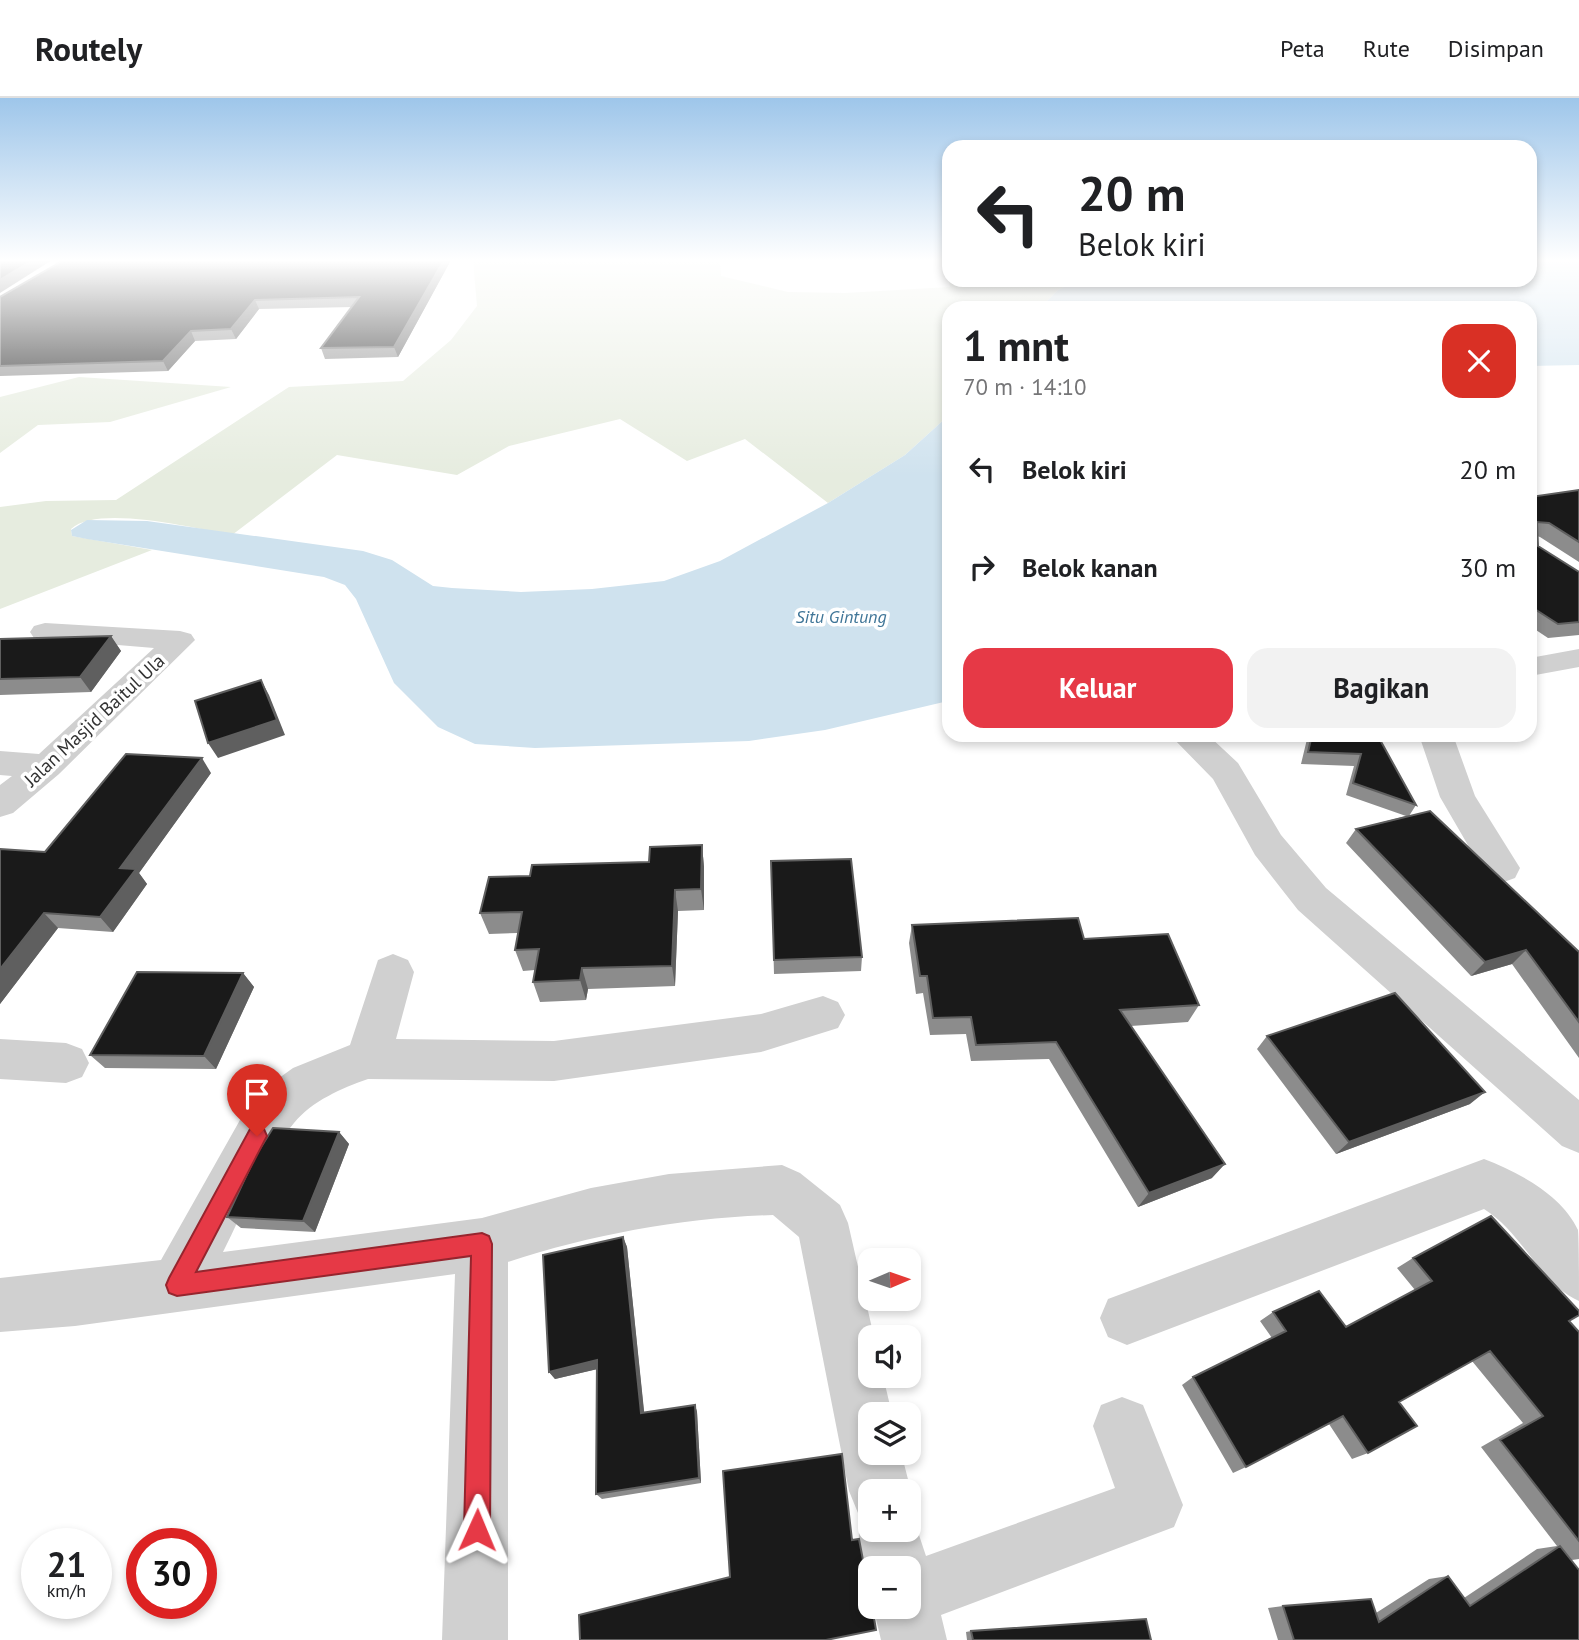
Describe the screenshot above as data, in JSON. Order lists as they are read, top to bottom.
{
  "streets": {
    "street": ["Jalan Masjid Baitul Ula"]
  },
  "water": ["Situ Gintung"],
  "north": "right",
  "page": {
    "header": "Routely",
    "nav": ["Peta", "Rute", "Disimpan"],
    "turn": ["20 m", "Belok kiri"],
    "heading": ["1 mnt", "70 m · 14:10"],
    "list": [
      {
        "name": "Belok kiri",
        "value": "20 m"
      },
      {
        "name": "Belok kanan",
        "value": "30 m"
      }
    ],
    "buttons": ["Keluar", "Bagikan"],
    "map_buttons": ["+", "−"],
    "speed": "21 km/h",
    "limit": "30"
  }
}
